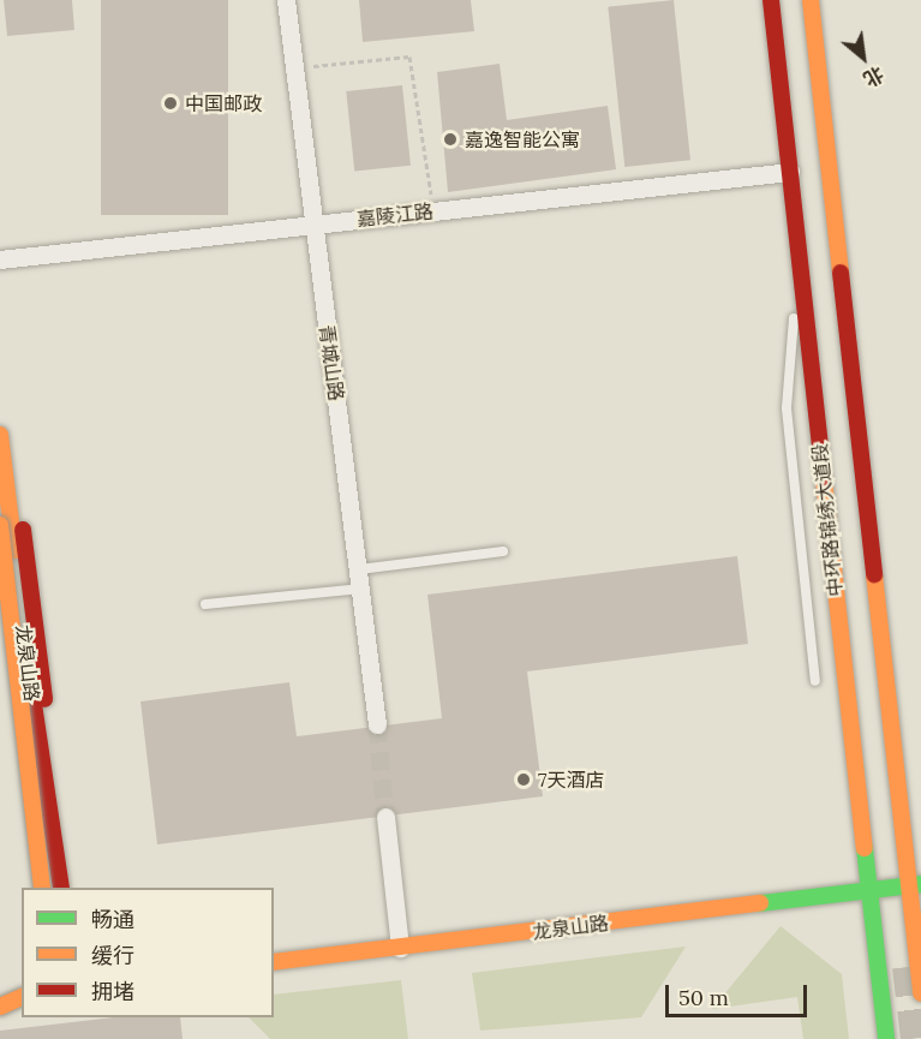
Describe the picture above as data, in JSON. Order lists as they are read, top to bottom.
{
  "streets": {
    "main road": ["中环路锦绣大道段", "龙泉山路"],
    "street": ["嘉陵江路", "青城山路"]
  },
  "crossings": [
    ["嘉陵江路", "青城山路"],
    ["嘉陵江路", "中环路锦绣大道段"],
    ["中环路锦绣大道段", "龙泉山路"]
  ],
  "places": ["中国邮政", "嘉逸智能公寓", "7天酒店"],
  "legend": ["畅通", "缓行", "拥堵"],
  "scale_bar": "50 m",
  "north": "bottom right"
}
